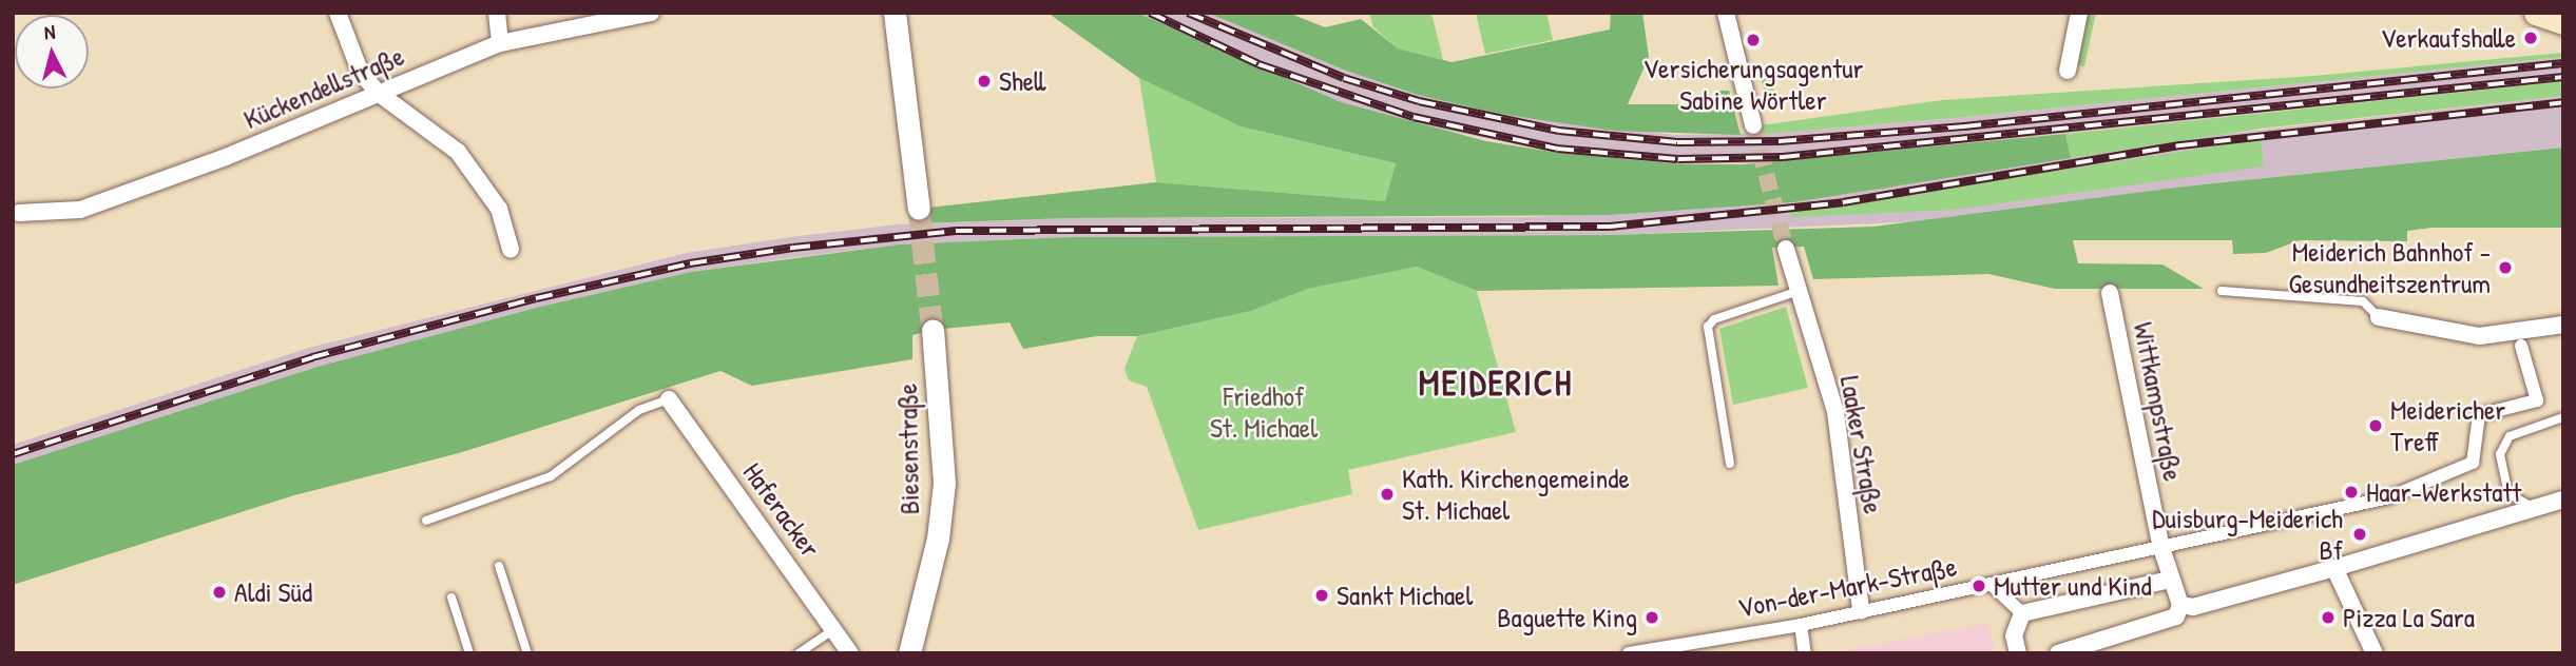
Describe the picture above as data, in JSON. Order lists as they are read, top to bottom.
{
  "streets": {
    "street": [
      "Kückendellstraße",
      "Wittkampstraße",
      "Laaker Straße",
      "Biesenstraße",
      "Haferacker",
      "Von-der-Mark-Straße"
    ]
  },
  "crossings": [
    ["Wittkampstraße", "Von-der-Mark-Straße"],
    ["Laaker Straße", "Von-der-Mark-Straße"]
  ],
  "districts": ["MEIDERICH"],
  "parks": ["Friedhof St. Michael"],
  "places": [
    "Verkaufshalle",
    "Versicherungsagentur Sabine Wörtler",
    "Shell",
    "Meiderich Bahnhof - Gesundheitszentrum",
    "Meidericher Treff",
    "Haar-Werkstatt",
    "Kath. Kirchengemeinde St. Michael",
    "Duisburg-Meiderich Bf",
    "Mutter und Kind",
    "Aldi Süd",
    "Sankt Michael",
    "Baguette King",
    "Pizza La Sara"
  ],
  "north": "top"
}
